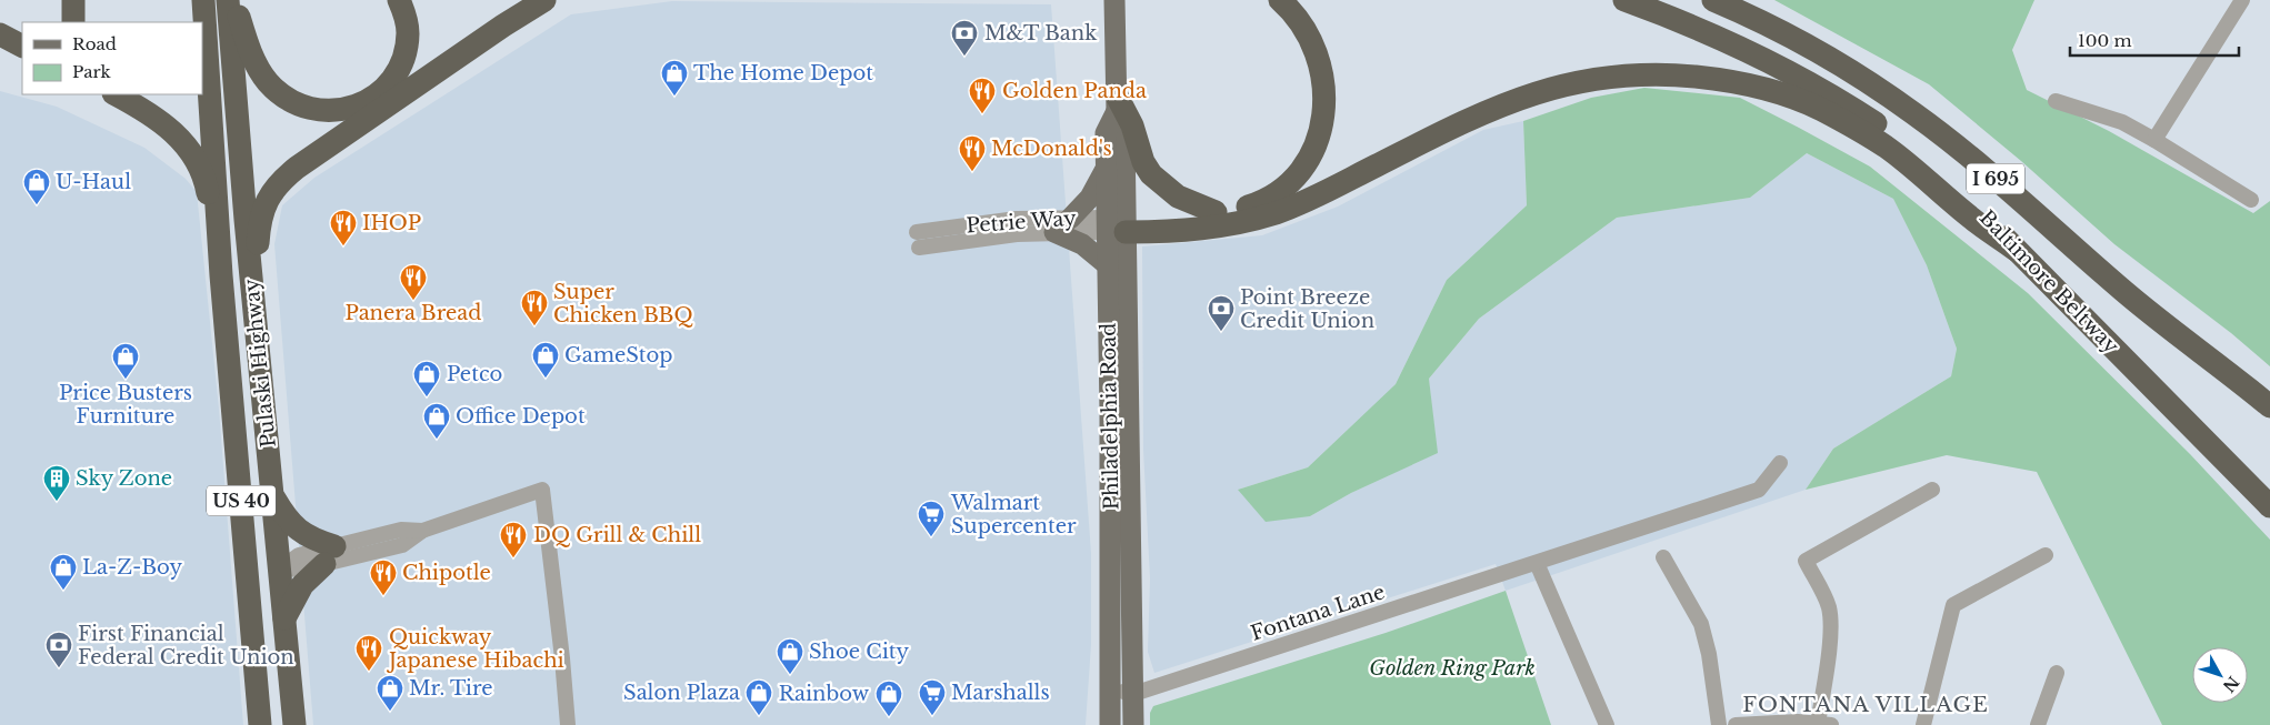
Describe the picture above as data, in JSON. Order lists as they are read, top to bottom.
{
  "streets": {
    "highway": [
      "I 695",
      "Baltimore Beltway",
      "Pulaski Highway",
      "US 40"
    ],
    "main road": ["Philadelphia Road"],
    "street": ["Petrie Way", "Fontana Lane"]
  },
  "crossings": [
    ["Petrie Way", "Philadelphia Road"],
    ["Philadelphia Road", "Fontana Lane"]
  ],
  "districts": ["FONTANA VILLAGE"],
  "parks": ["Golden Ring Park"],
  "places": {
    "bank": ["M&T Bank", "Point Breeze Credit Union", "First Financial Federal Credit Union"],
    "shop": [
      "The Home Depot",
      "U-Haul",
      "GameStop",
      "Price Busters Furniture",
      "Petco",
      "Office Depot",
      "La-Z-Boy",
      "Shoe City",
      "Mr. Tire",
      "Salon Plaza",
      "Rainbow"
    ],
    "restaurant": [
      "Golden Panda",
      "McDonald's",
      "IHOP",
      "Panera Bread",
      "Super Chicken BBQ",
      "DQ Grill & Chill",
      "Chipotle",
      "Quickway Japanese Hibachi"
    ],
    "building": ["Sky Zone"],
    "supermarket": ["Walmart Supercenter", "Marshalls"]
  },
  "legend": ["Road", "Park"],
  "scale_bar": "100 m",
  "north": "bottom right"
}
